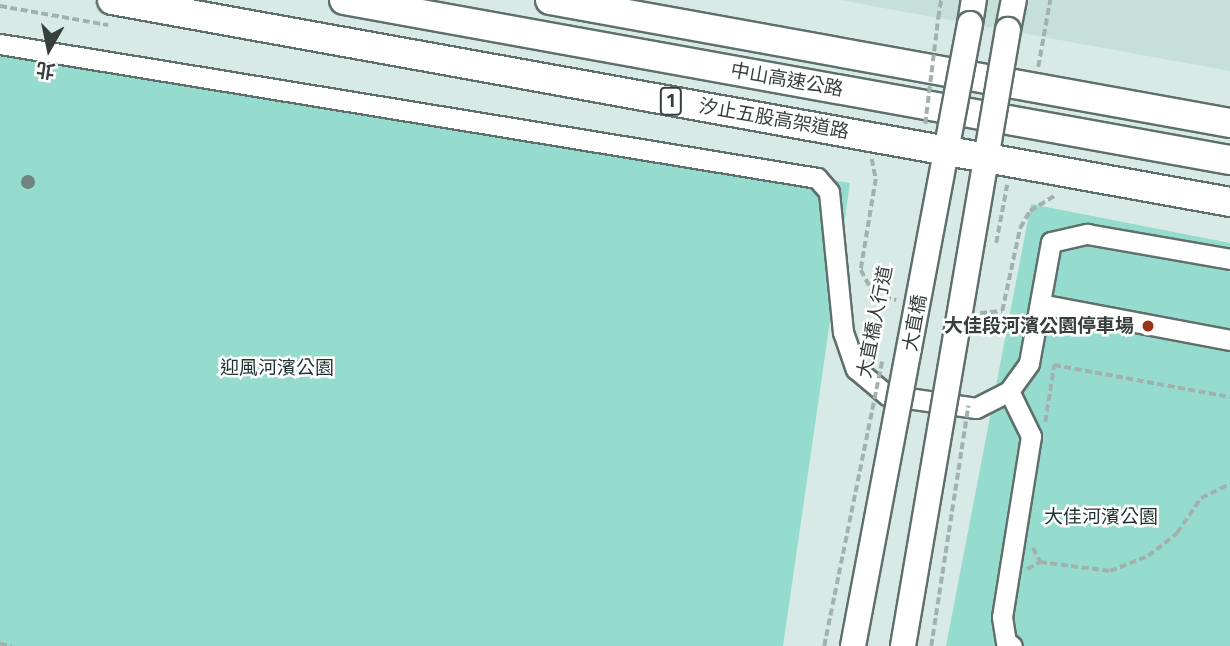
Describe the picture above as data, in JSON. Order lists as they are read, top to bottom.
{
  "streets": {
    "highway": ["中山高速公路", "1", "汐止五股高架道路"],
    "main road": ["大直橋"],
    "path": ["大直橋人行道"]
  },
  "parks": ["迎風河濱公園", "大佳河濱公園"],
  "places": ["大佳段河濱公園停車場"],
  "north": "bottom"
}
